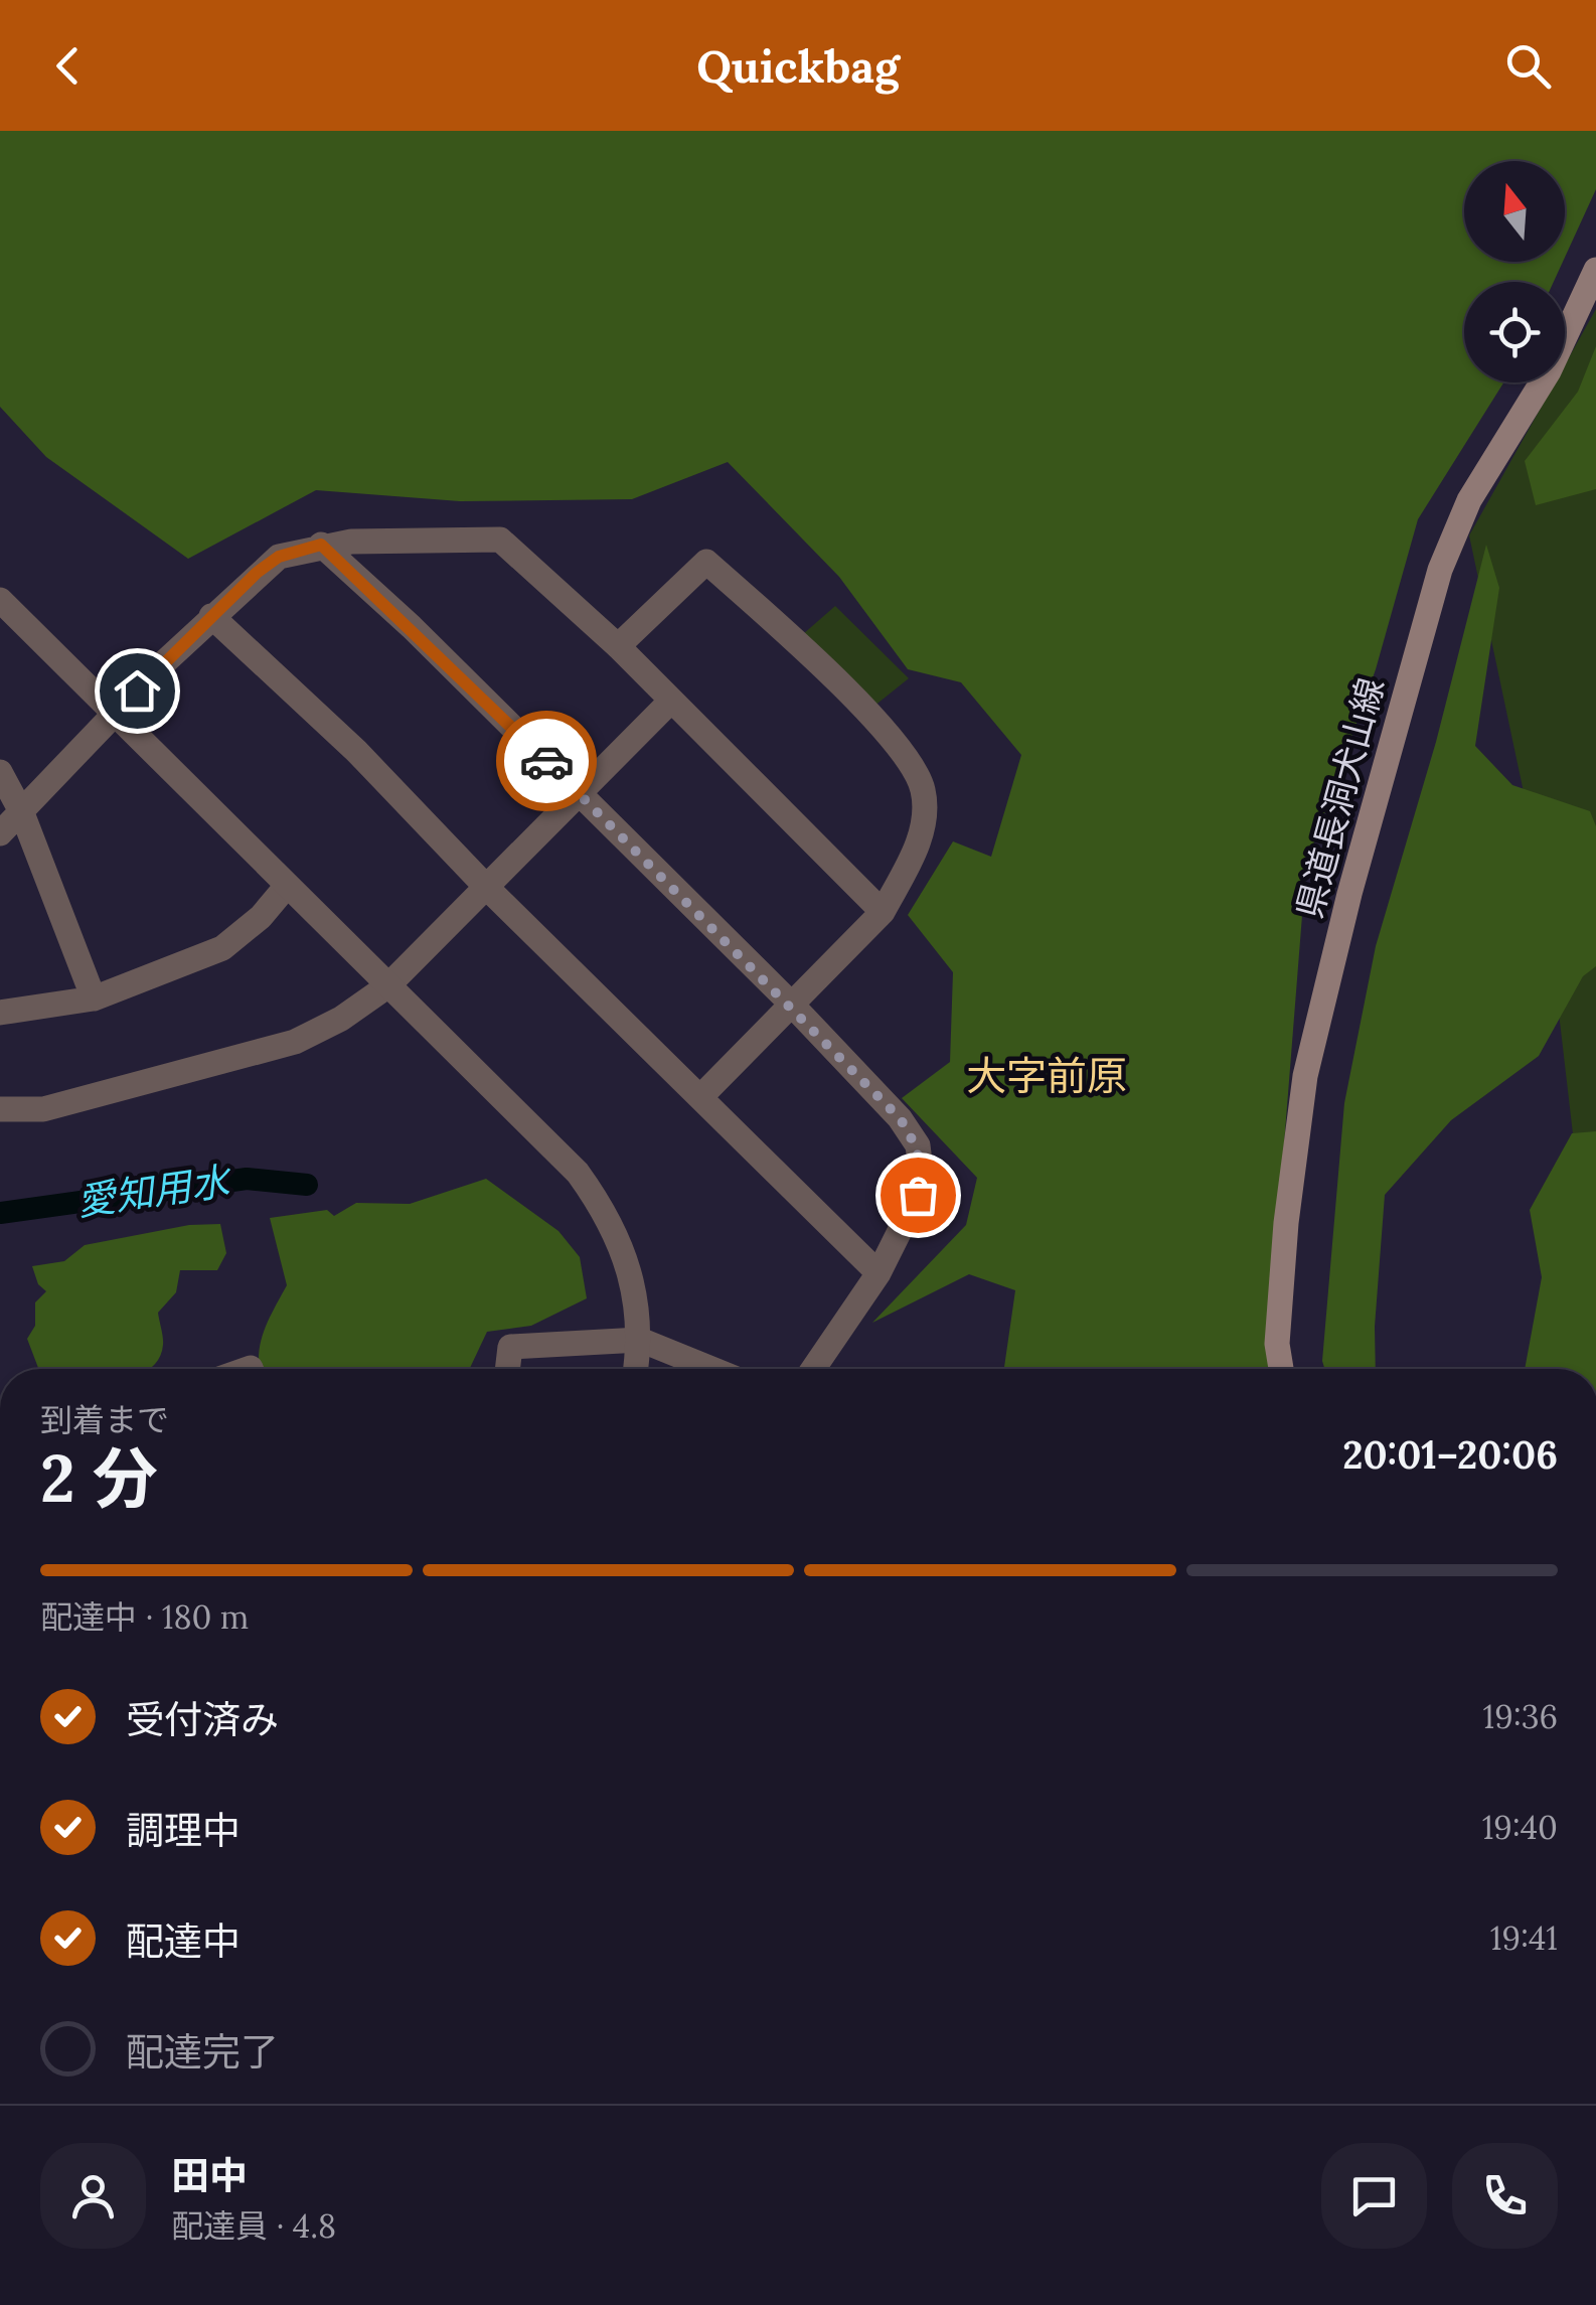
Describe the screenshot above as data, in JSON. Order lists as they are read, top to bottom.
{
  "streets": {
    "main road": ["県道長洞犬山線"]
  },
  "districts": ["大字前原"],
  "water": ["愛知用水"],
  "north": "top",
  "page": {
    "header": "Quickbag",
    "heading": ["2 分", "到着まで", "20:01–20:06"],
    "panel": ["田中", "配達員 · 4.8"],
    "bar": "配達中 · 180 m",
    "list": [
      ["受付済み", "19:36"],
      ["調理中", "19:40"],
      ["配達中", "19:41"],
      "配達完了"
    ]
  }
}
